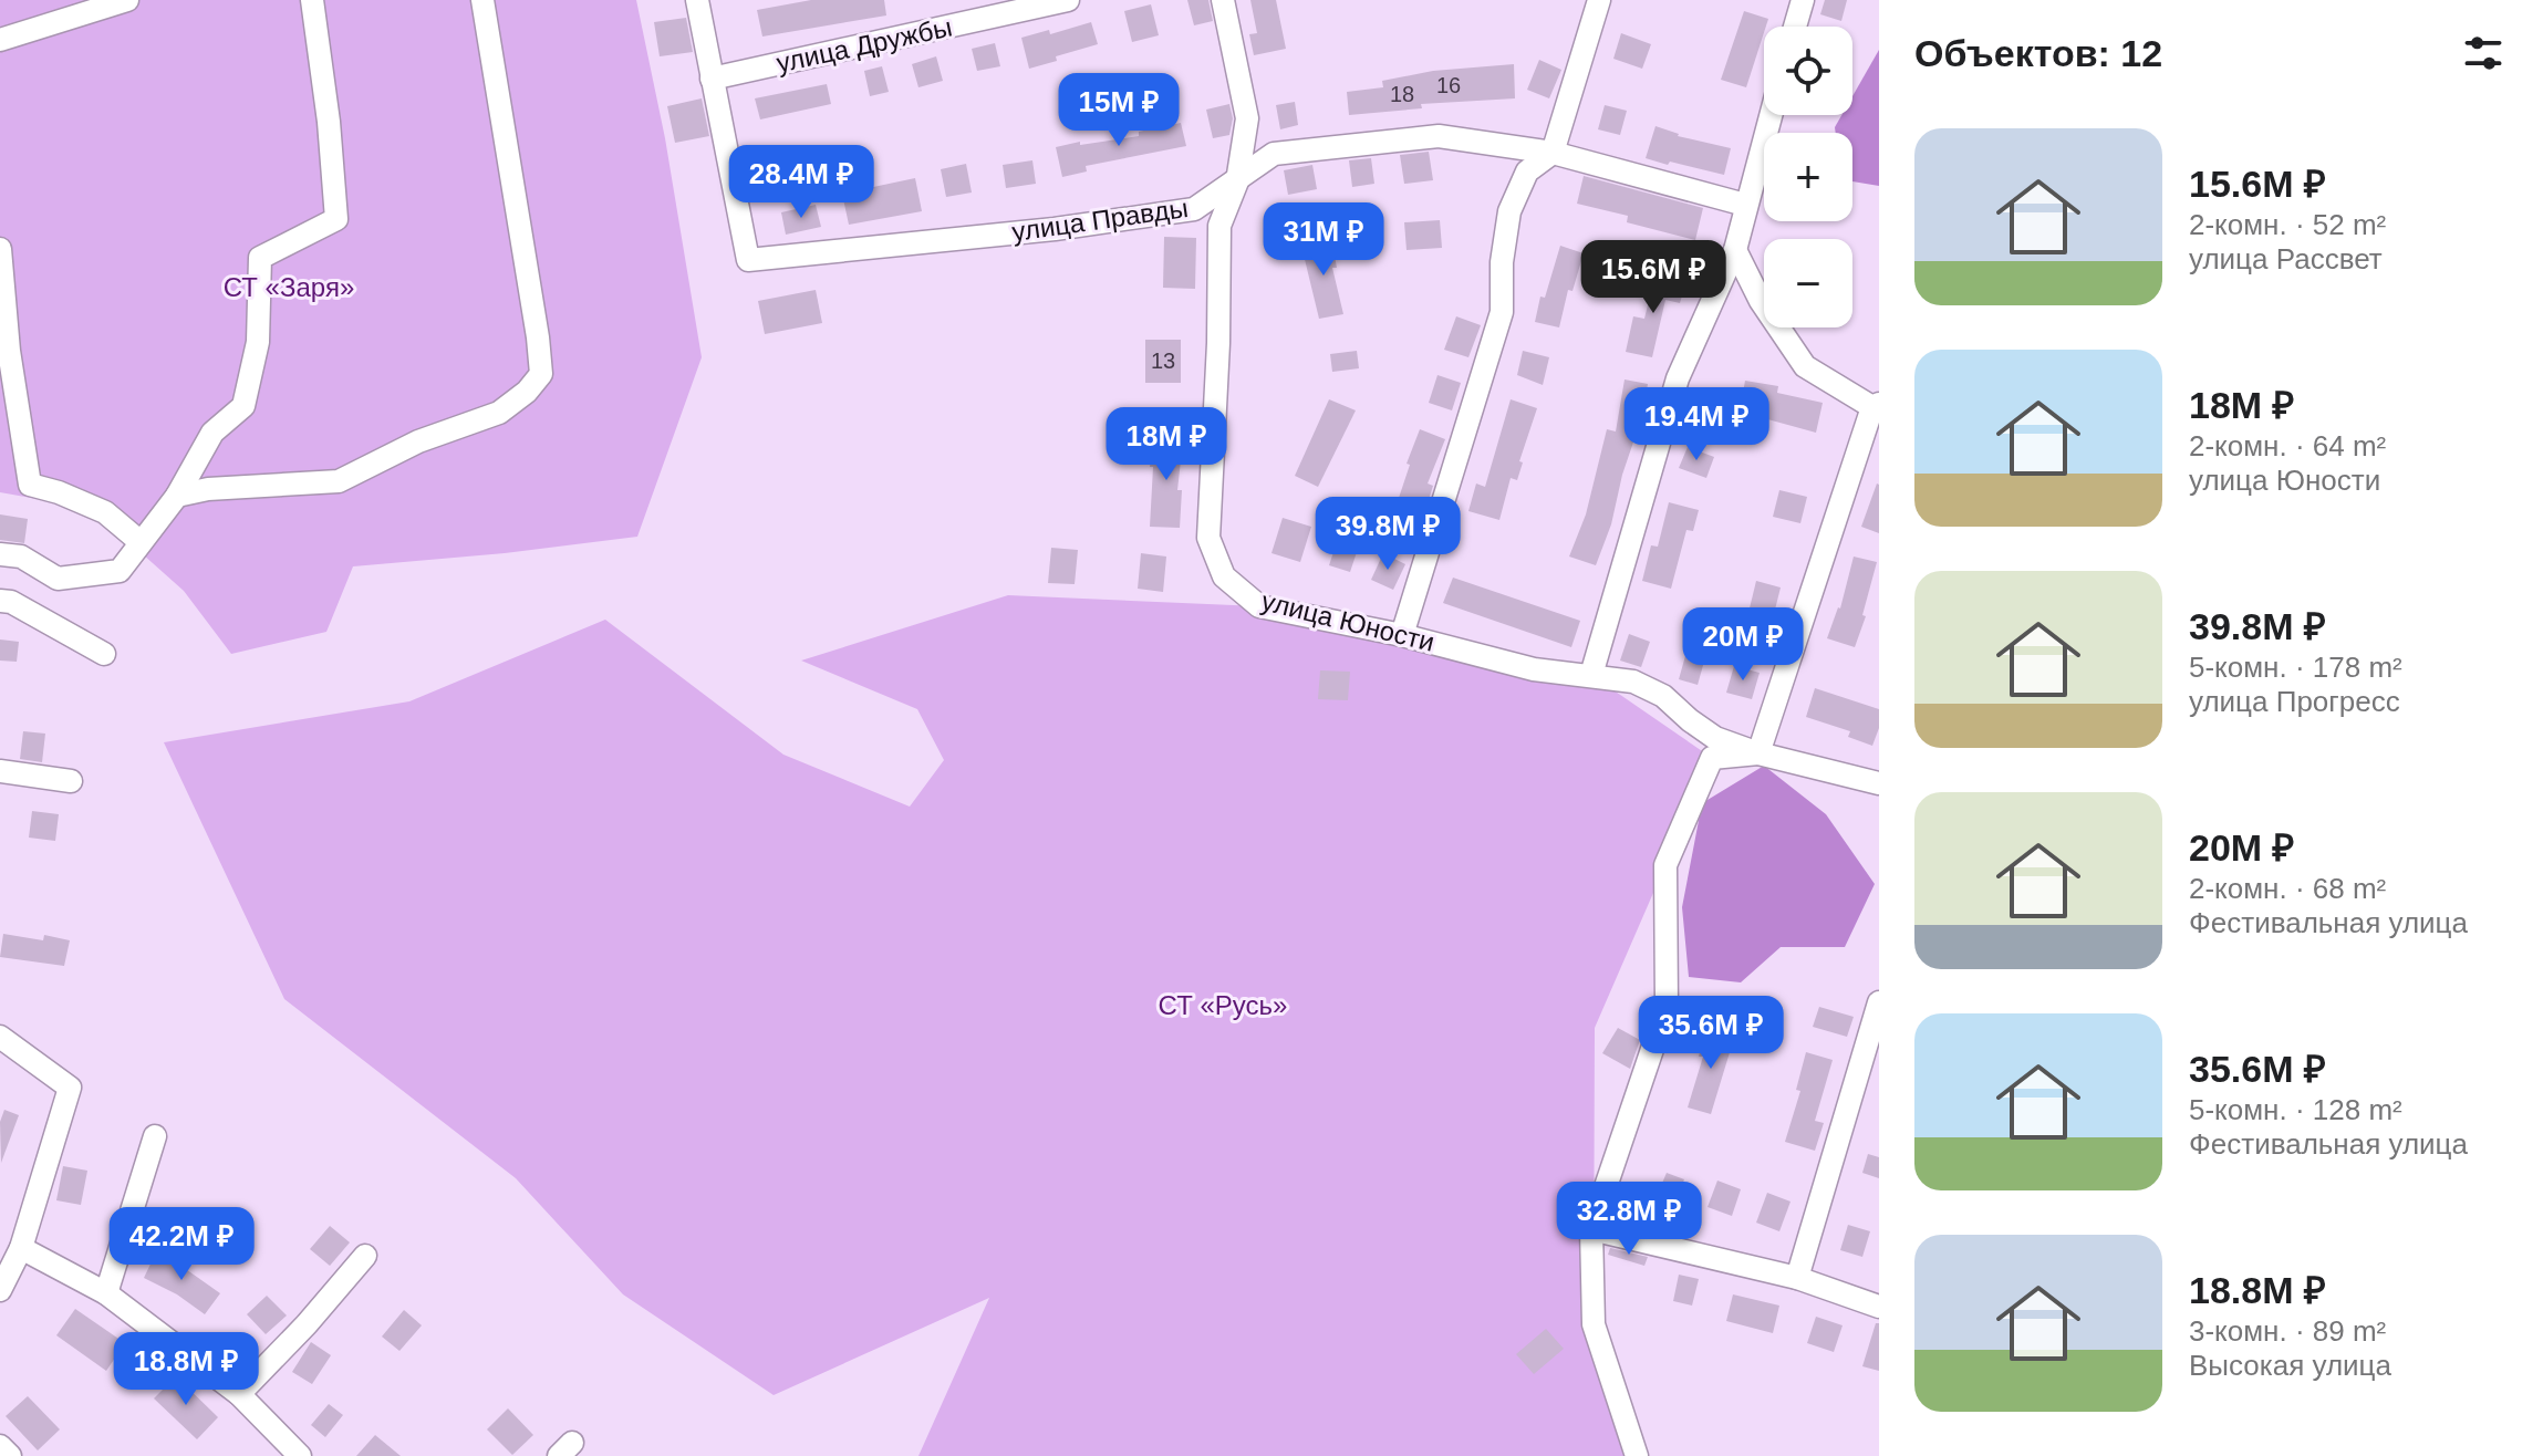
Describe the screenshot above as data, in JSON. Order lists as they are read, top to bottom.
{
  "streets": {
    "street": ["улица Дружбы", "улица Правды", "улица Юности"]
  },
  "crossings": [
    ["улица Дружбы", "улица Правды"],
    ["улица Правды", "улица Юности"]
  ],
  "parks": ["СТ «Заря»", "СТ «Русь»"],
  "house_numbers": ["16", "18", "13"],
  "page": {
    "heading": "Объектов: 12",
    "map_buttons": ["+", "−"],
    "price": [
      "15M ₽",
      "28.4M ₽",
      "31M ₽",
      "15.6M ₽",
      "19.4M ₽",
      "18M ₽",
      "39.8M ₽",
      "20M ₽",
      "35.6M ₽",
      "32.8M ₽",
      "42.2M ₽",
      "18.8M ₽"
    ],
    "list": [
      {
        "name": "15.6M ₽",
        "note": "2-комн. · 52 m² · улица Рассвет"
      },
      {
        "name": "18M ₽",
        "note": "2-комн. · 64 m² · улица Юности"
      },
      {
        "name": "39.8M ₽",
        "note": "5-комн. · 178 m² · улица Прогресс"
      },
      {
        "name": "20M ₽",
        "note": "2-комн. · 68 m² · Фестивальная улица"
      },
      {
        "name": "35.6M ₽",
        "note": "5-комн. · 128 m² · Фестивальная улица"
      },
      {
        "name": "18.8M ₽",
        "note": "3-комн. · 89 m² · Высокая улица"
      }
    ]
  }
}
